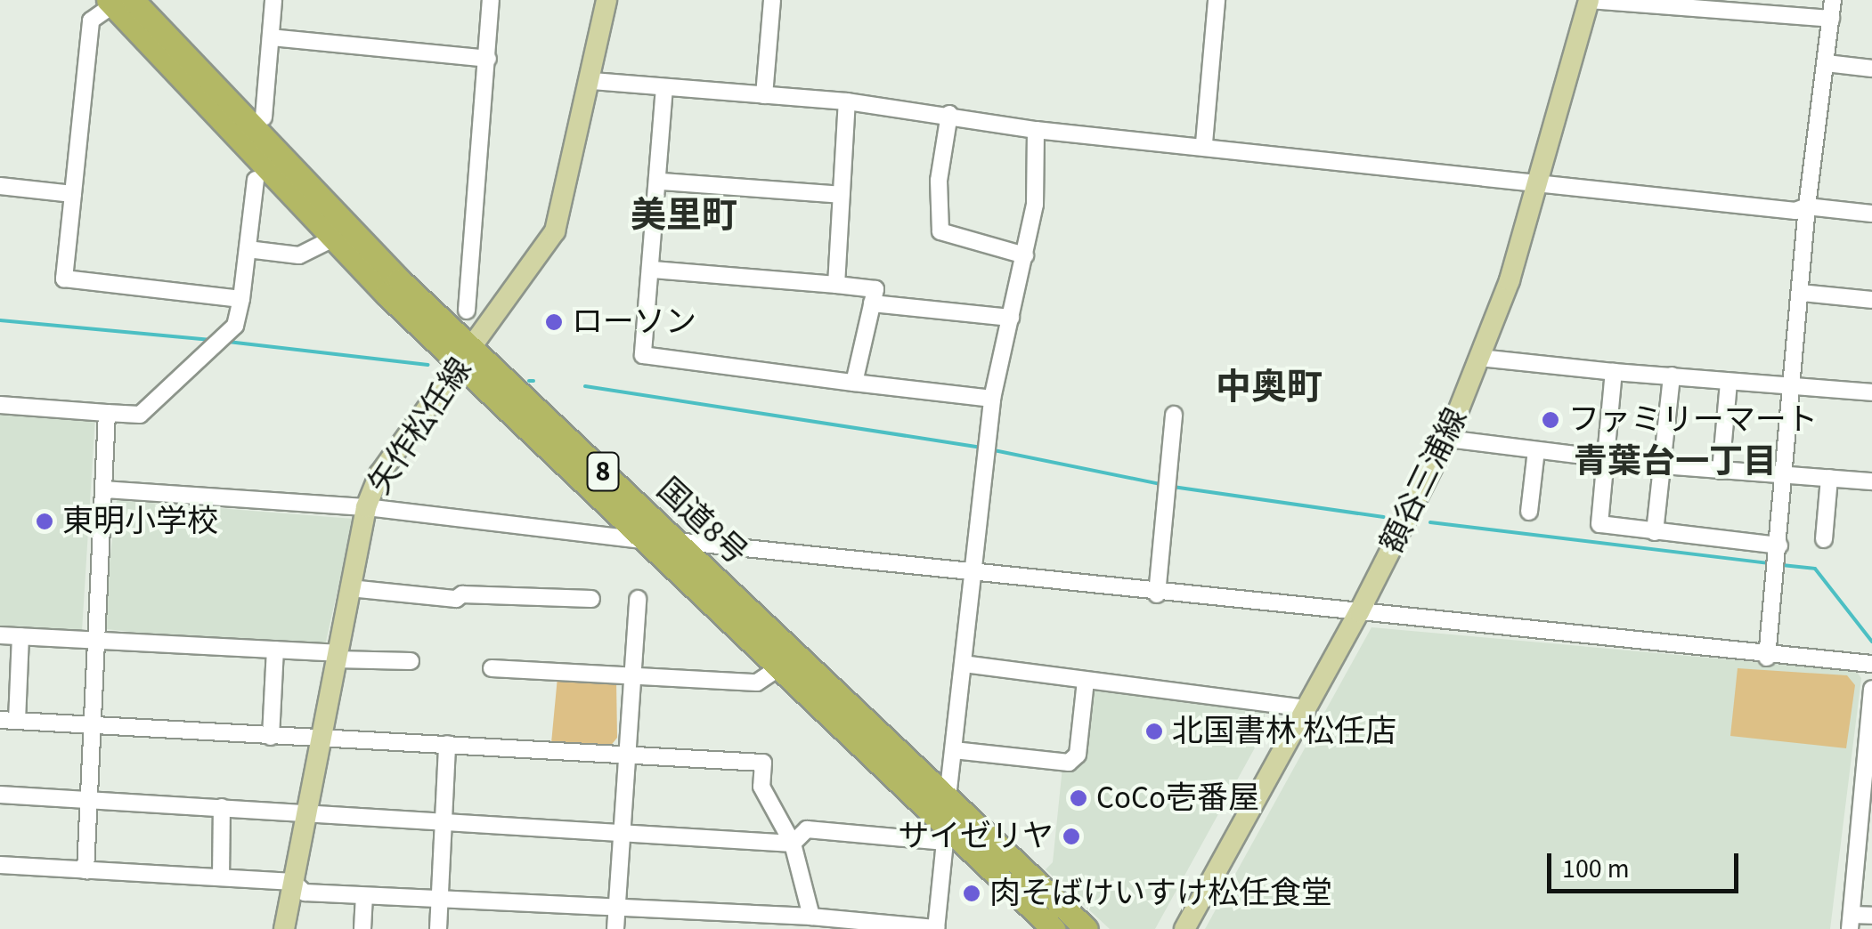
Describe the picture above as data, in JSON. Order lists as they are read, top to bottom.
{
  "streets": {
    "highway": ["8", "国道8号"],
    "main road": ["矢作松任線", "額谷三浦線"]
  },
  "crossings": [
    ["矢作松任線", "国道8号"]
  ],
  "districts": ["美里町", "中奥町", "青葉台一丁目"],
  "places": [
    "ローソン",
    "ファミリーマート",
    "東明小学校",
    "北国書林 松任店",
    "CoCo壱番屋",
    "サイゼリヤ",
    "肉そばけいすけ松任食堂"
  ],
  "scale_bar": "100 m"
}
